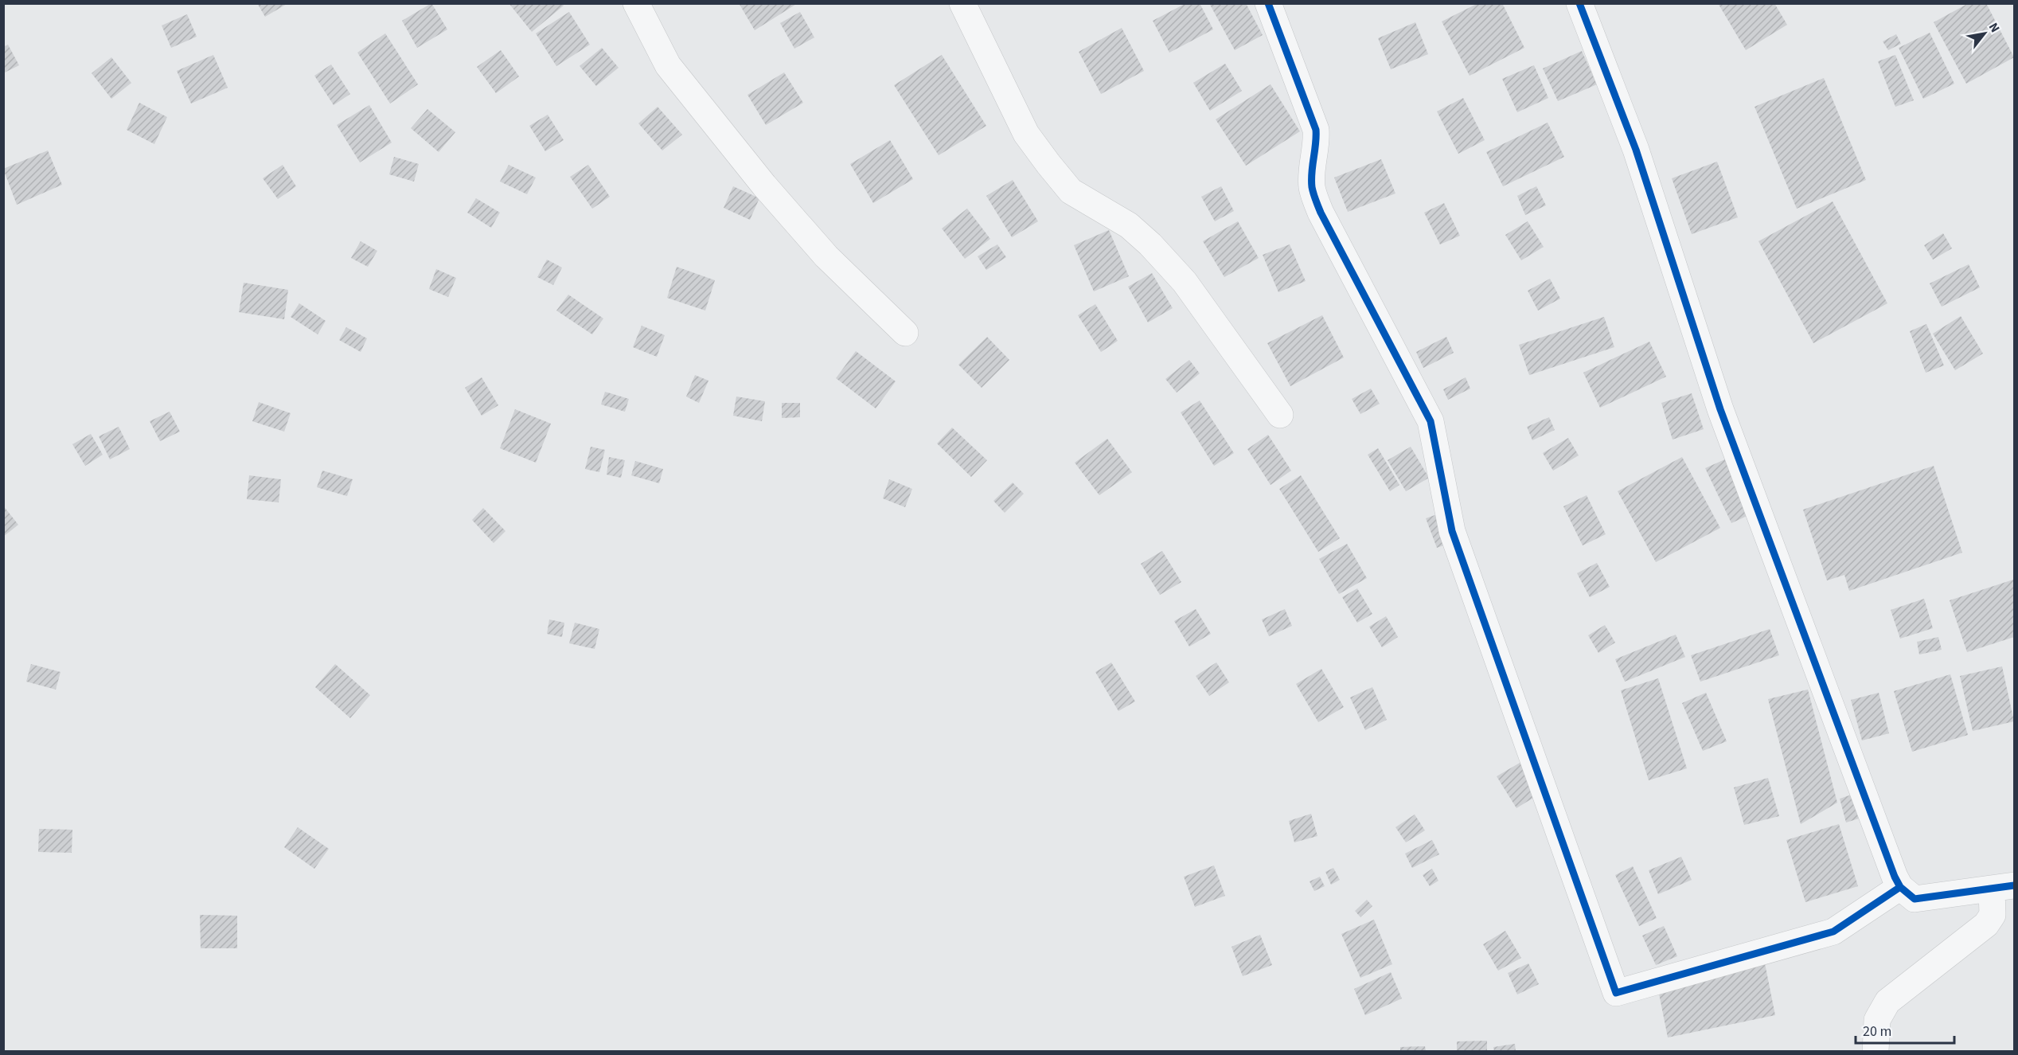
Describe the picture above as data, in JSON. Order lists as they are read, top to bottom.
{
  "scale_bar": "20 m",
  "north": "top right"
}
